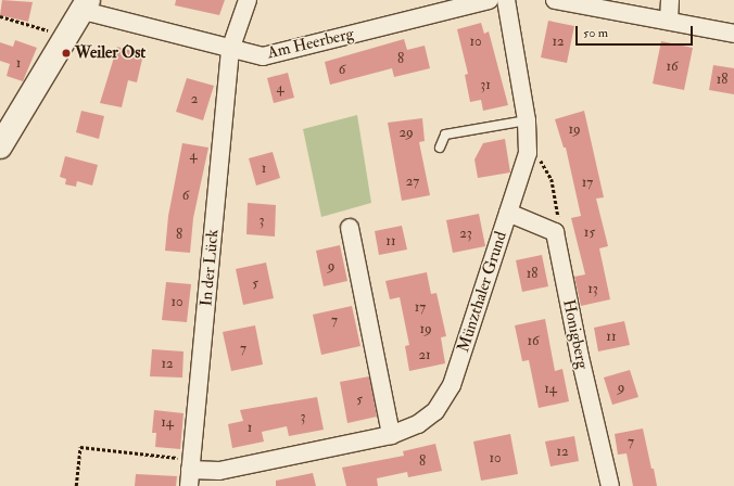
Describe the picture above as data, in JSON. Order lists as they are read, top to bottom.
{
  "streets": {
    "street": [
      "Am Heerberg",
      "In der Lück",
      "Münzthaler Grund",
      "Honigberg"
    ]
  },
  "crossings": [
    ["Am Heerberg", "In der Lück"],
    ["In der Lück", "Münzthaler Grund"]
  ],
  "places": ["Weiler Ost"],
  "house_numbers": [
    "10",
    "12",
    "8",
    "1",
    "16",
    "6",
    "18",
    "31",
    "4",
    "2",
    "19",
    "29",
    "4",
    "1",
    "27",
    "17",
    "6",
    "3",
    "15",
    "23",
    "8",
    "11",
    "9",
    "18",
    "5",
    "13",
    "10",
    "17",
    "7",
    "19",
    "11",
    "16",
    "7",
    "21",
    "12",
    "9",
    "14",
    "5",
    "3",
    "14",
    "1",
    "7",
    "12",
    "10",
    "8"
  ],
  "scale_bar": "50 m"
}
